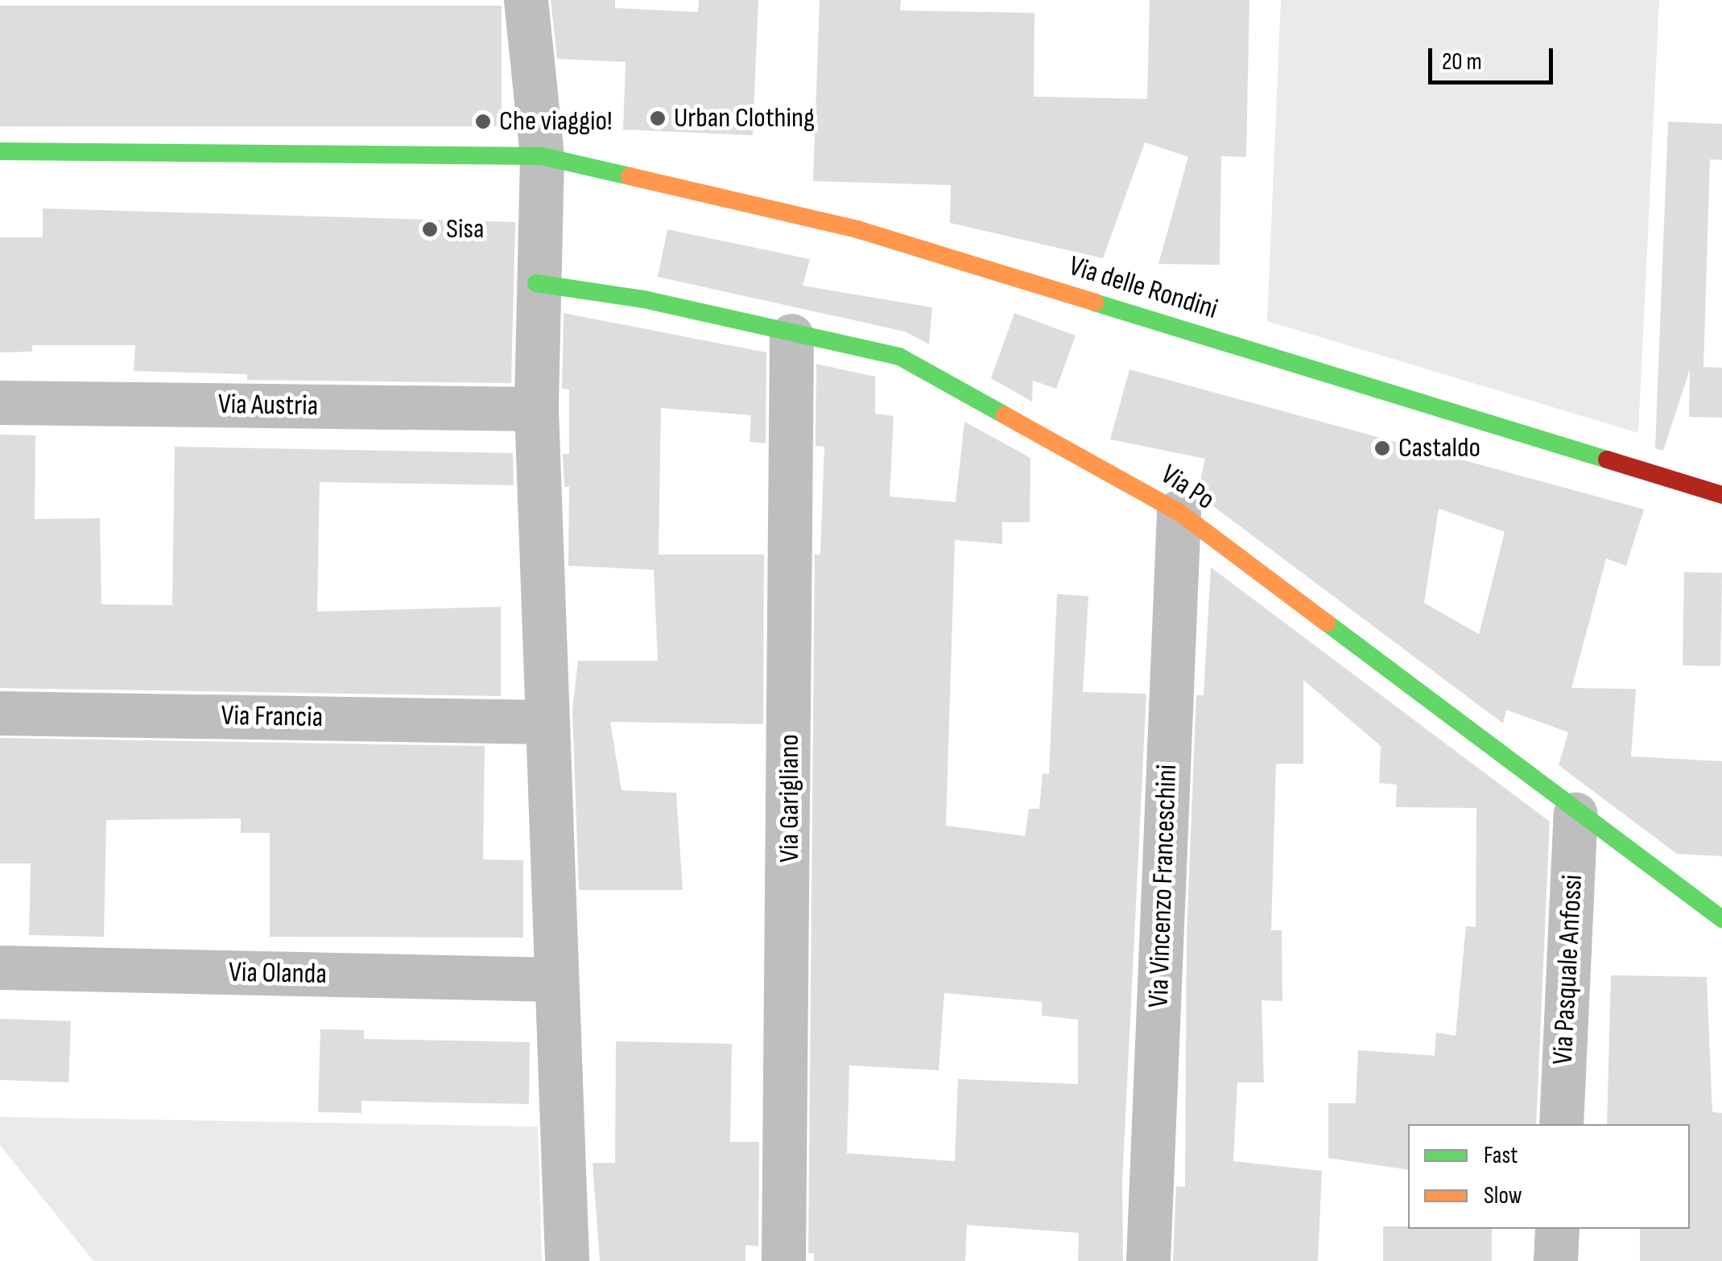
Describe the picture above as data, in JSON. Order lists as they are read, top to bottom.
{
  "streets": {
    "street": [
      "Via delle Rondini",
      "Via Austria",
      "Via Po",
      "Via Francia",
      "Via Garigliano",
      "Via Vincenzo Franceschini",
      "Via Pasquale Anfossi",
      "Via Olanda"
    ]
  },
  "crossings": [
    ["Via Po", "Via Garigliano"],
    ["Via Po", "Via Vincenzo Franceschini"],
    ["Via Po", "Via Pasquale Anfossi"]
  ],
  "places": [
    "Urban Clothing",
    "Che viaggio!",
    "Sisa",
    "Castaldo"
  ],
  "legend": ["Fast", "Slow"],
  "scale_bar": "20 m"
}
